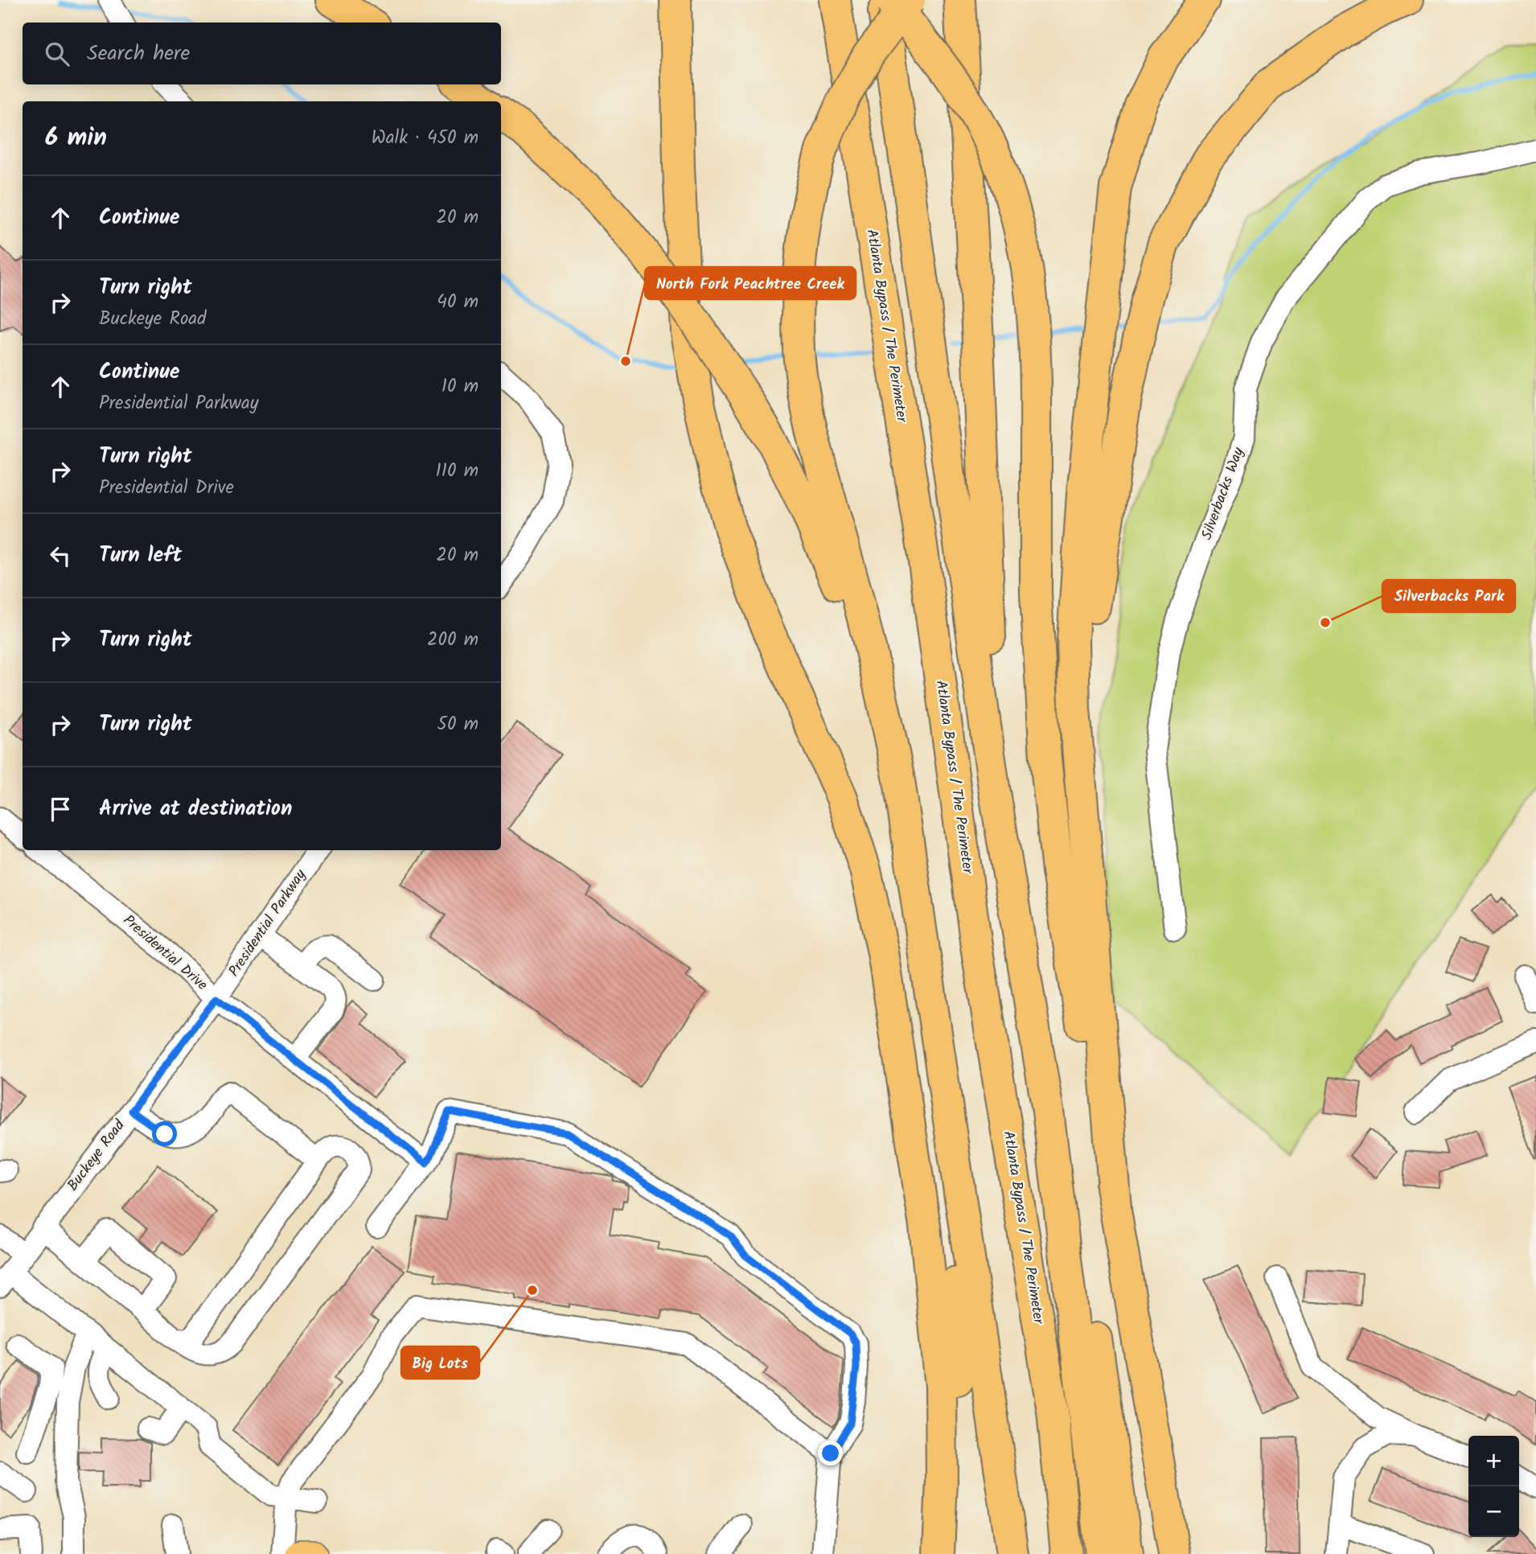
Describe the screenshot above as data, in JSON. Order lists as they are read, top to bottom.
{
  "streets": {
    "highway": ["Atlanta Bypass / The Perimeter"],
    "street": [
      "Silverbacks Way",
      "Presidential Parkway",
      "Presidential Drive",
      "Buckeye Road"
    ]
  },
  "crossings": [
    ["Presidential Parkway", "Presidential Drive"],
    ["Presidential Parkway", "Buckeye Road"]
  ],
  "places": ["North Fork Peachtree Creek", "Silverbacks Park", "Big Lots"],
  "page": {
    "search": "Search here",
    "heading": ["6 min", "Walk · 450 m"],
    "list": [
      ["Continue", "20 m"],
      ["Turn right", "Buckeye Road", "40 m"],
      ["Continue", "Presidential Parkway", "10 m"],
      ["Turn right", "Presidential Drive", "110 m"],
      ["Turn left", "20 m"],
      ["Turn right", "200 m"],
      ["Turn right", "50 m"],
      "Arrive at destination"
    ],
    "map_buttons": ["+", "−"]
  }
}
